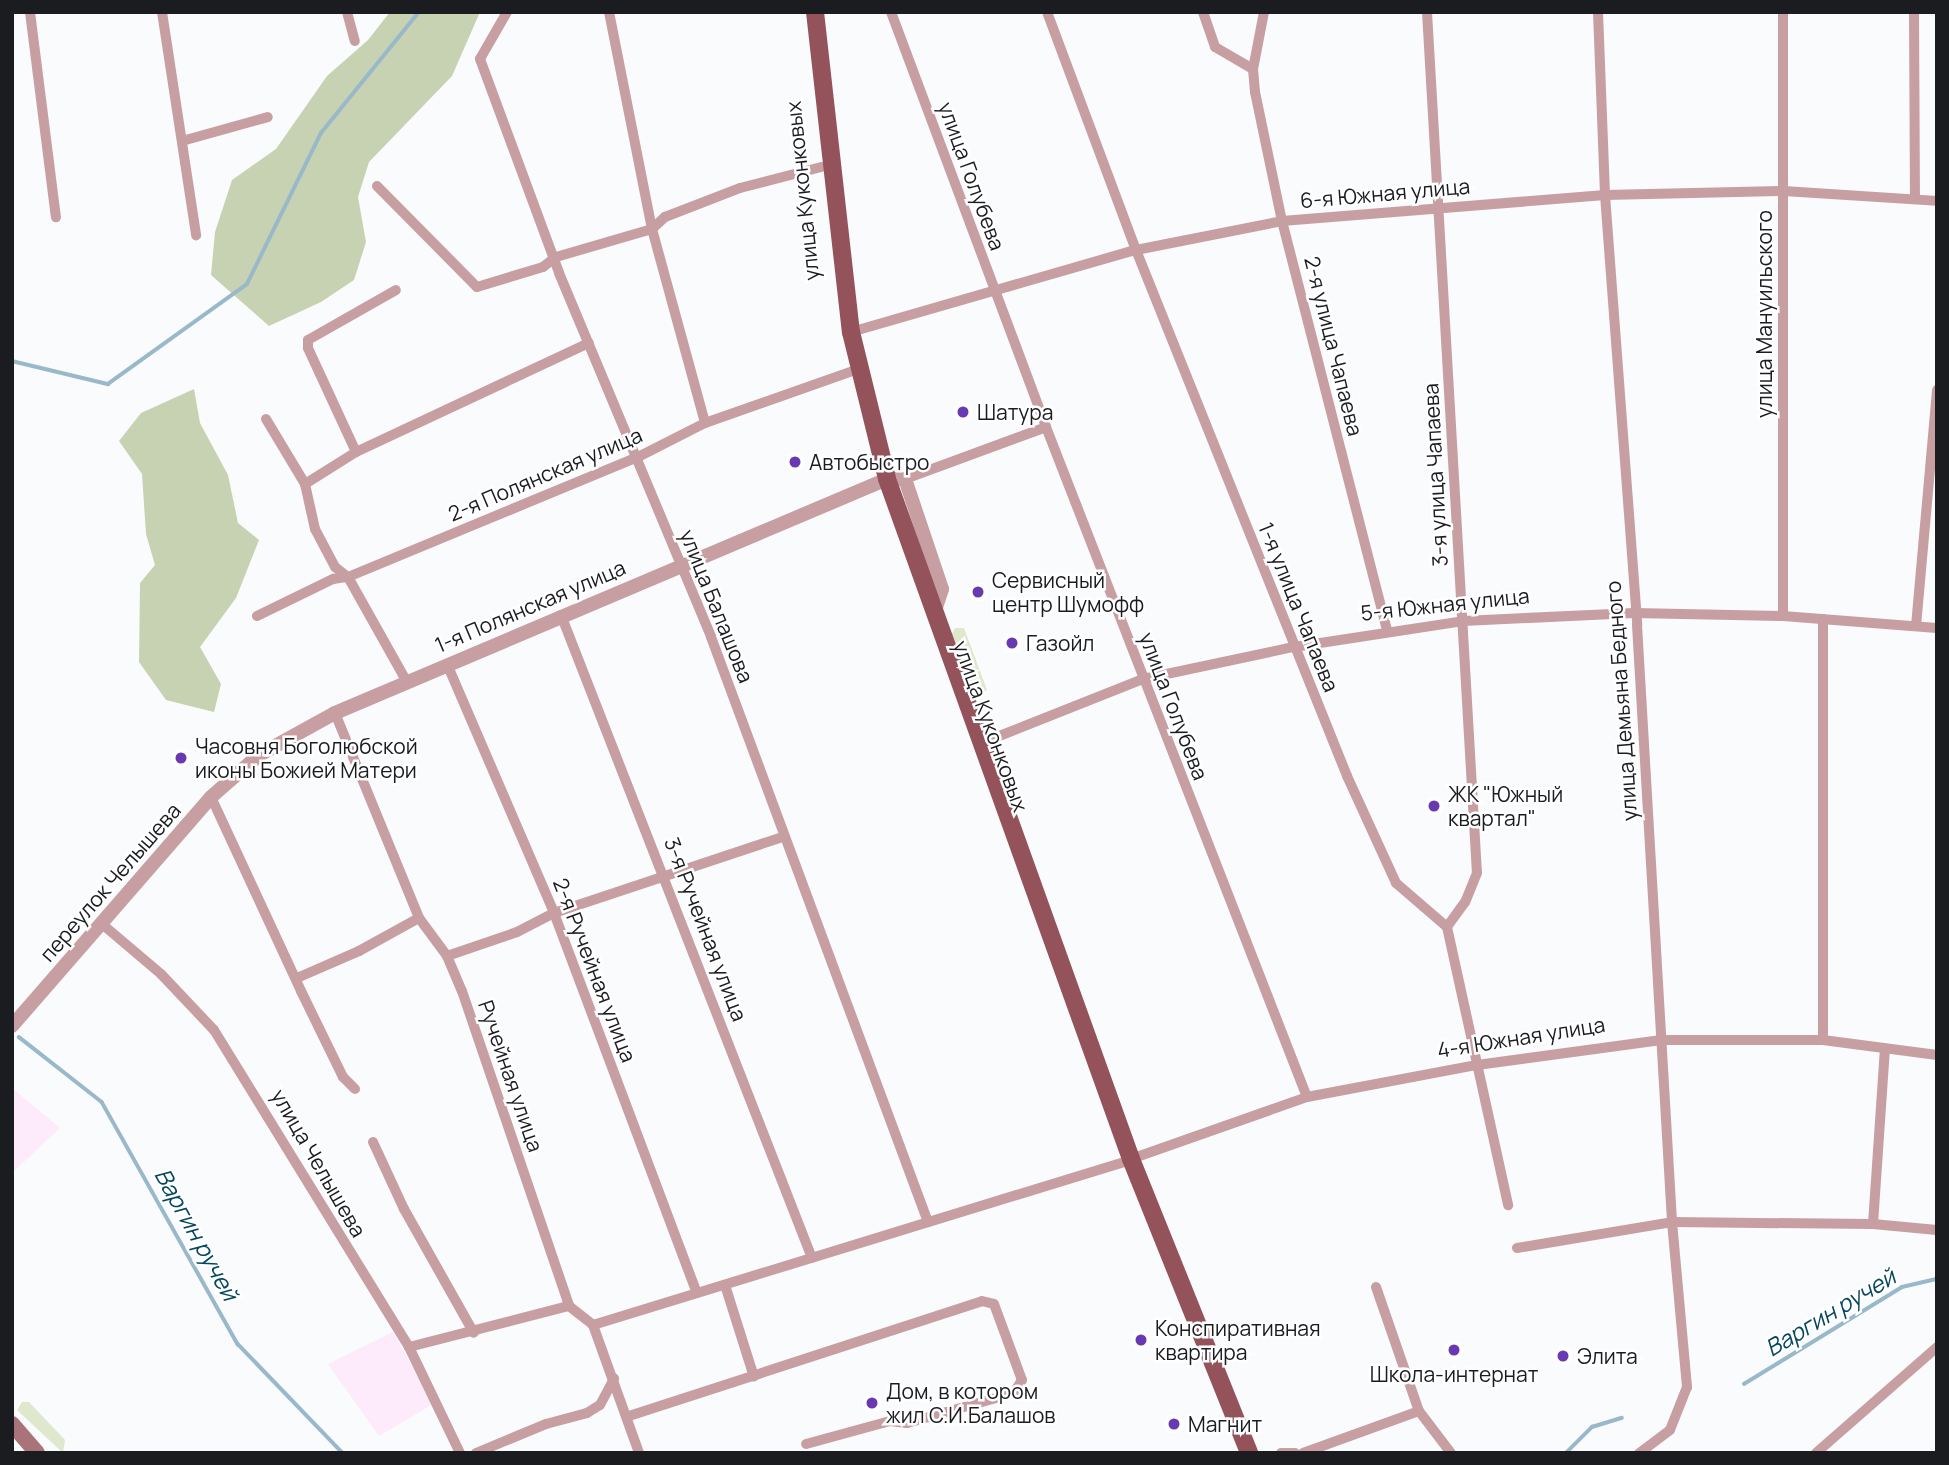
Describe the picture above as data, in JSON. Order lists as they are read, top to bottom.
{
  "streets": {
    "main road": ["улица Куконковых"],
    "street": [
      "улица Голубева",
      "6-я Южная улица",
      "улица Мануильского",
      "2-я улица Чапаева",
      "2-я Полянская улица",
      "3-я улица Чапаева",
      "5-я Южная улица",
      "1-я Полянская улица",
      "улица Балашова",
      "1-я улица Чапаева",
      "улица Демьяна Бедного",
      "переулок Челышева",
      "3-я Ручейная улица",
      "2-я Ручейная улица",
      "4-я Южная улица",
      "Ручейная улица",
      "улица Челышева"
    ]
  },
  "crossings": [
    ["улица Голубева", "6-я Южная улица"],
    ["улица Голубева", "5-я Южная улица"],
    ["улица Голубева", "4-я Южная улица"],
    ["улица Куконковых", "6-я Южная улица"],
    ["улица Куконковых", "2-я Полянская улица"],
    ["улица Куконковых", "5-я Южная улица"],
    ["улица Куконковых", "1-я Полянская улица"],
    ["улица Куконковых", "4-я Южная улица"],
    ["6-я Южная улица", "улица Мануильского"],
    ["6-я Южная улица", "2-я улица Чапаева"],
    ["6-я Южная улица", "3-я улица Чапаева"],
    ["6-я Южная улица", "1-я улица Чапаева"],
    ["6-я Южная улица", "улица Демьяна Бедного"],
    ["улица Мануильского", "5-я Южная улица"],
    ["2-я улица Чапаева", "5-я Южная улица"],
    ["2-я Полянская улица", "улица Балашова"],
    ["3-я улица Чапаева", "5-я Южная улица"],
    ["3-я улица Чапаева", "1-я улица Чапаева"],
    ["5-я Южная улица", "1-я улица Чапаева"],
    ["5-я Южная улица", "улица Демьяна Бедного"],
    ["1-я Полянская улица", "улица Балашова"],
    ["1-я Полянская улица", "переулок Челышева"],
    ["1-я Полянская улица", "3-я Ручейная улица"],
    ["1-я Полянская улица", "2-я Ручейная улица"],
    ["1-я Полянская улица", "Ручейная улица"],
    ["улица Балашова", "4-я Южная улица"],
    ["улица Демьяна Бедного", "4-я Южная улица"],
    ["переулок Челышева", "улица Челышева"],
    ["3-я Ручейная улица", "4-я Южная улица"],
    ["2-я Ручейная улица", "4-я Южная улица"]
  ],
  "water": ["Варгин ручей"],
  "places": [
    "Шатура",
    "Автобыстро",
    "Сервисный центр Шумофф",
    "Газойл",
    "Часовня Боголюбской иконы Божией Матери",
    "ЖК \"Южный квартал\"",
    "Конспиративная квартира",
    "Школа-интернат",
    "Элита",
    "Дом, в котором жил С.И.Балашов",
    "Магнит"
  ]
}
